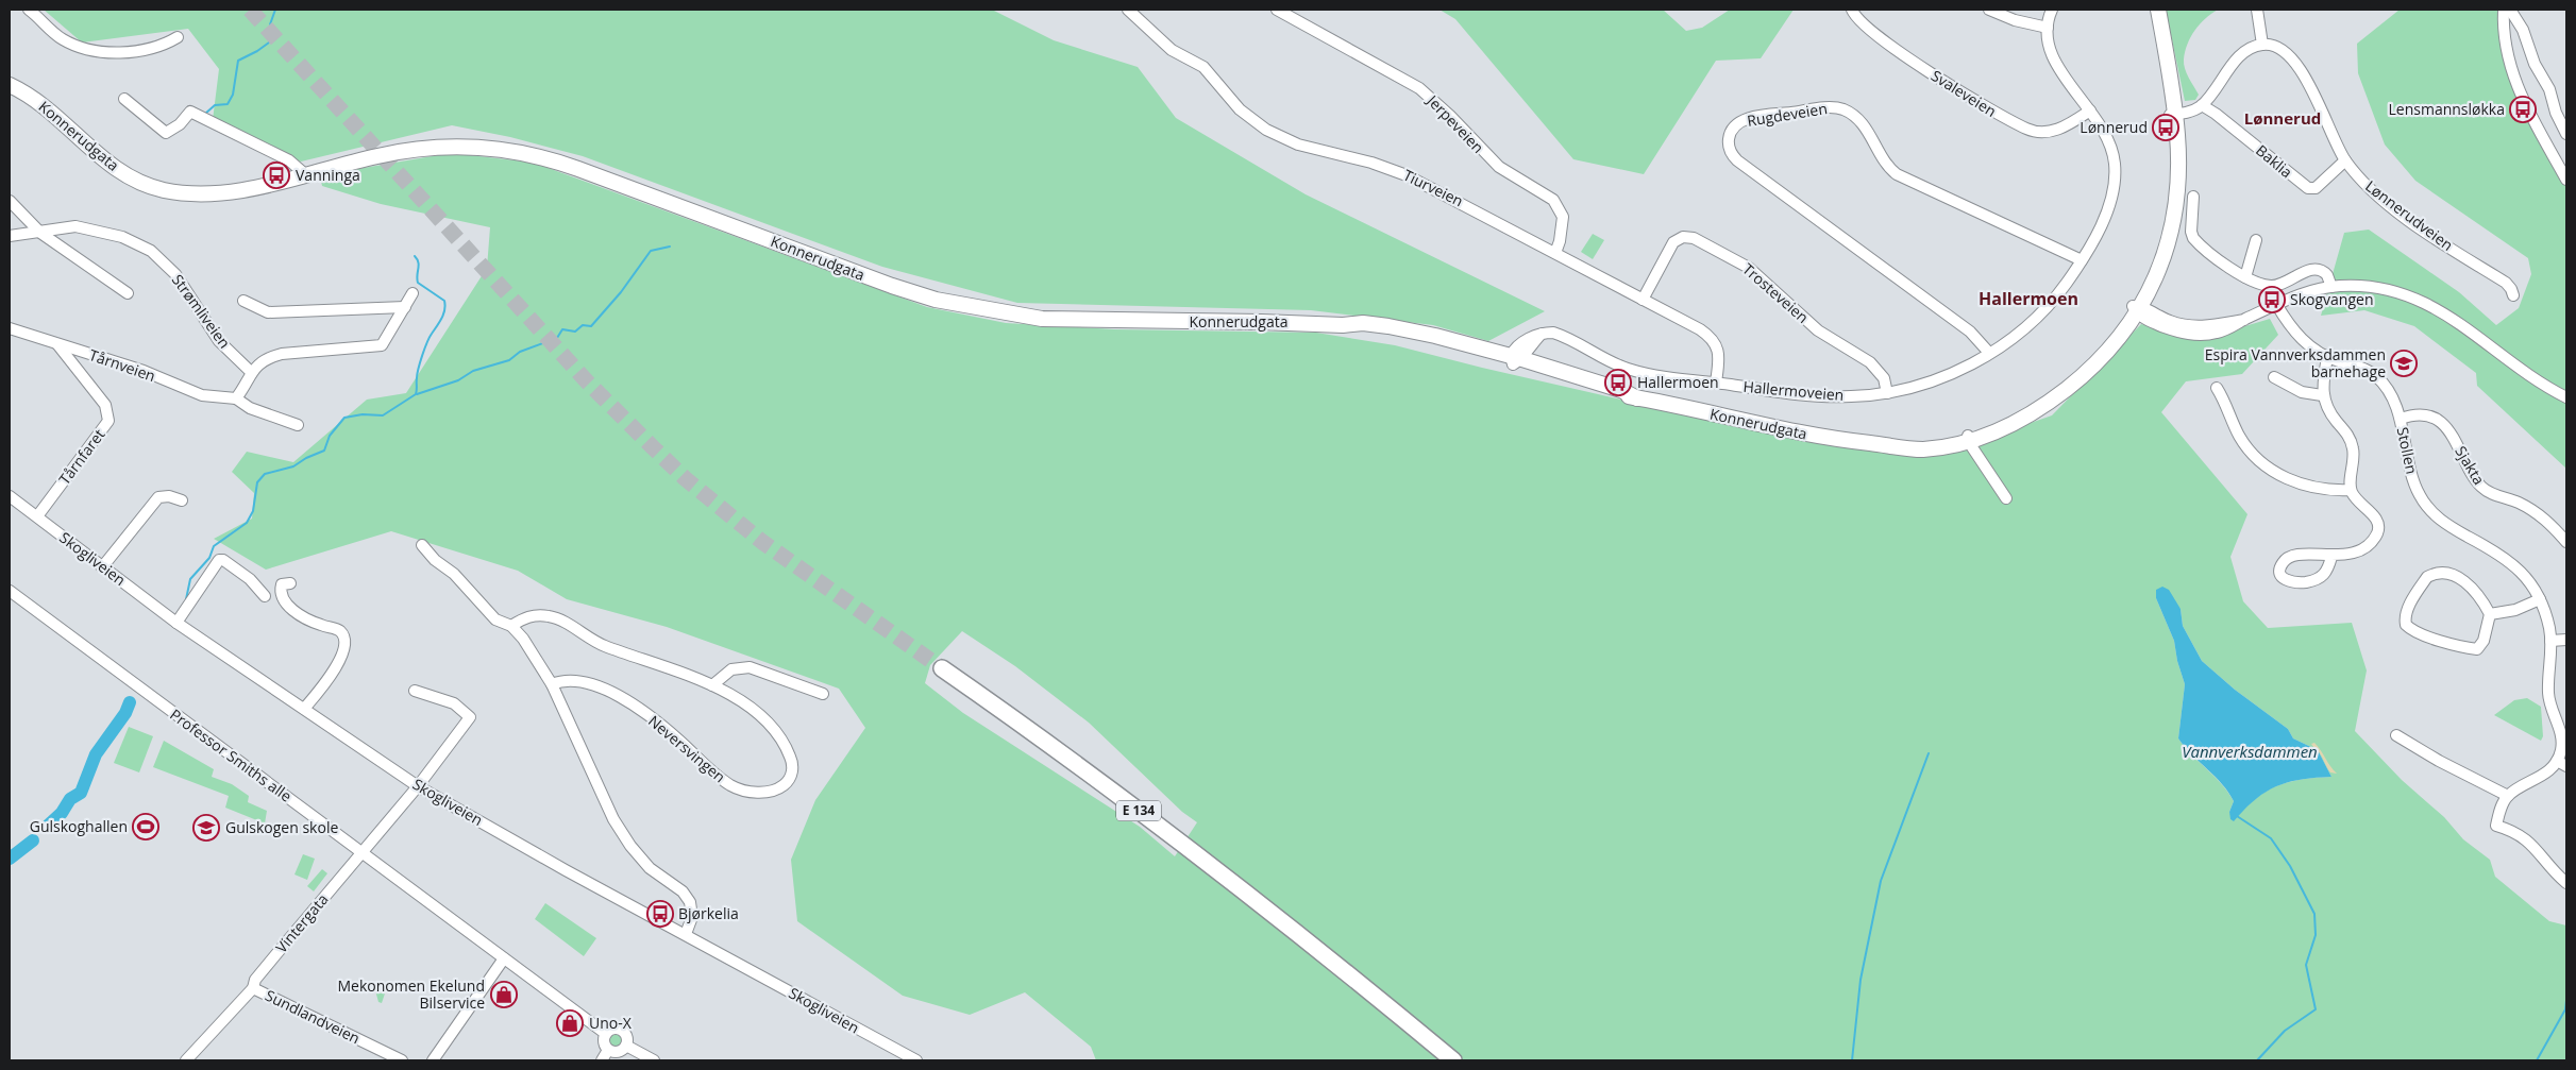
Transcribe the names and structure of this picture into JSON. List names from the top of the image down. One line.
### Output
{"streets":{"highway":["E 134"],"main road":["Konnerudgata"],"street":["Svaleveien","Rugdeveien","Jerpeveien","Baklia","Tiurveien","Lønnerudveien","Trosteveien","Strømliveien","Tårnveien","Hallermoveien","Stollen","Tårnfaret","Sjakta","Skogliveien","Neversvingen","Professor Smiths alle","Vintergata","Sundlandveien"]},"crossings":[["Svaleveien","Hallermoveien"],["Rugdeveien","Hallermoveien"],["Jerpeveien","Tiurveien"],["Konnerudgata","Hallermoveien"],["Baklia","Lønnerudveien"],["Tiurveien","Trosteveien"],["Tiurveien","Hallermoveien"],["Trosteveien","Hallermoveien"],["Tårnveien","Tårnfaret"],["Stollen","Sjakta"],["Tårnfaret","Skogliveien"],["Skogliveien","Vintergata"],["Professor Smiths alle","Vintergata"],["Vintergata","Sundlandveien"]],"districts":["Lønnerud","Hallermoen"],"water":["Vannverksdammen"],"places":{"bus stop":["Lensmannsløkka","Lønnerud","Vanninga","Skogvangen","Hallermoen","Bjørkelia"],"school or university":["Espira Vannverksdammen barnehage","Gulskogen skole"],"sports":["Gulskoghallen"],"shop":["Mekonomen Ekelund Bilservice","Uno-X"]}}
